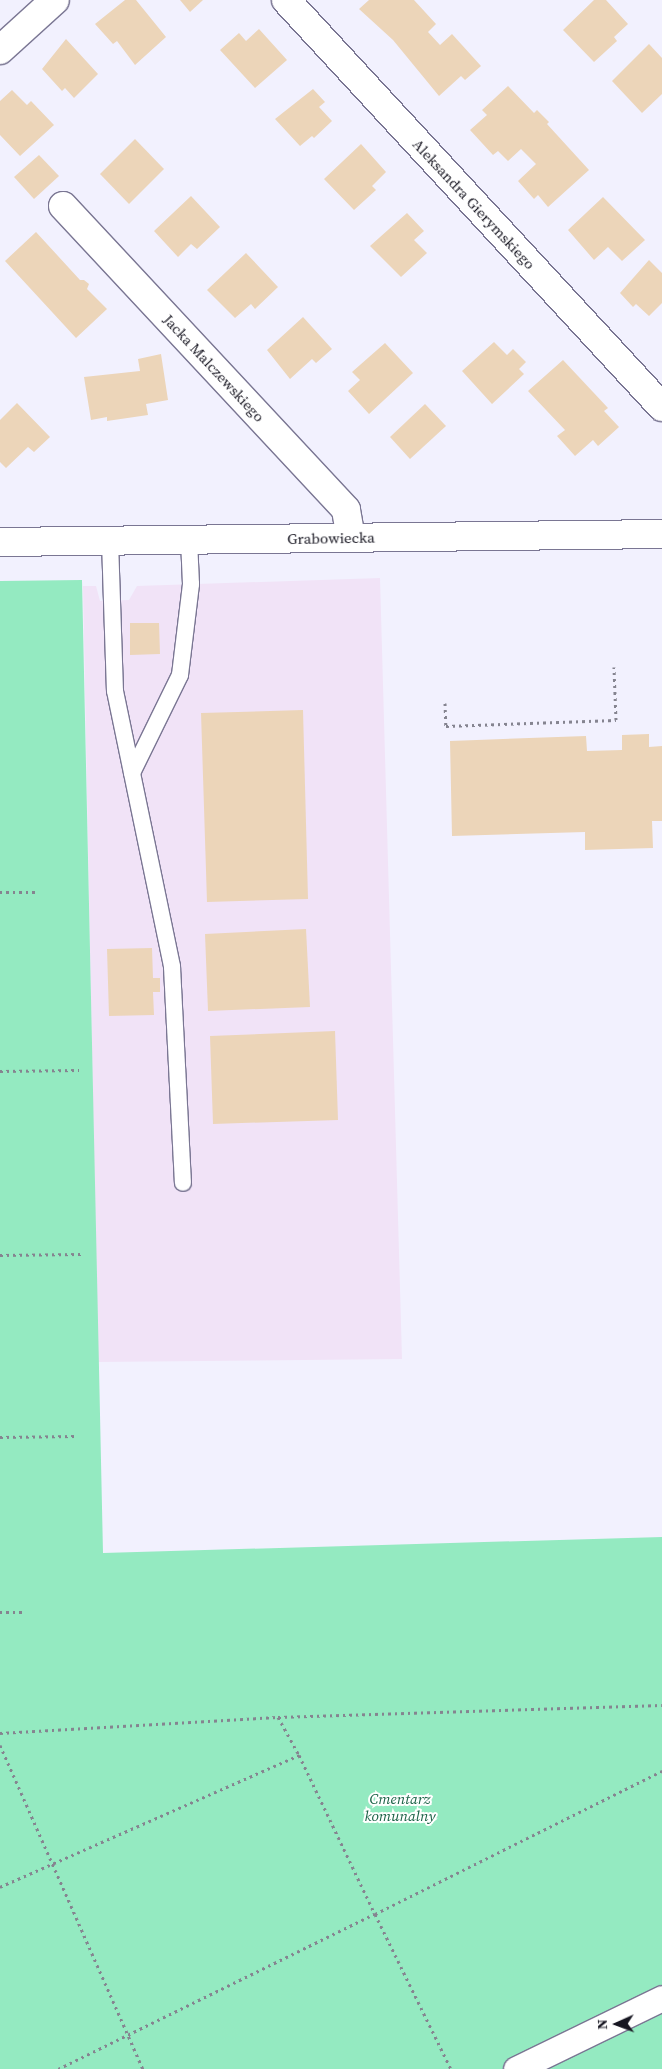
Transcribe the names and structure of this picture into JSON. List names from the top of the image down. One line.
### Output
{"streets":{"street":["Aleksandra Gierymskiego","Jacka Malczewskiego","Grabowiecka"]},"crossings":[["Jacka Malczewskiego","Grabowiecka"]],"parks":["Cmentarz komunalny"],"north":"left"}
